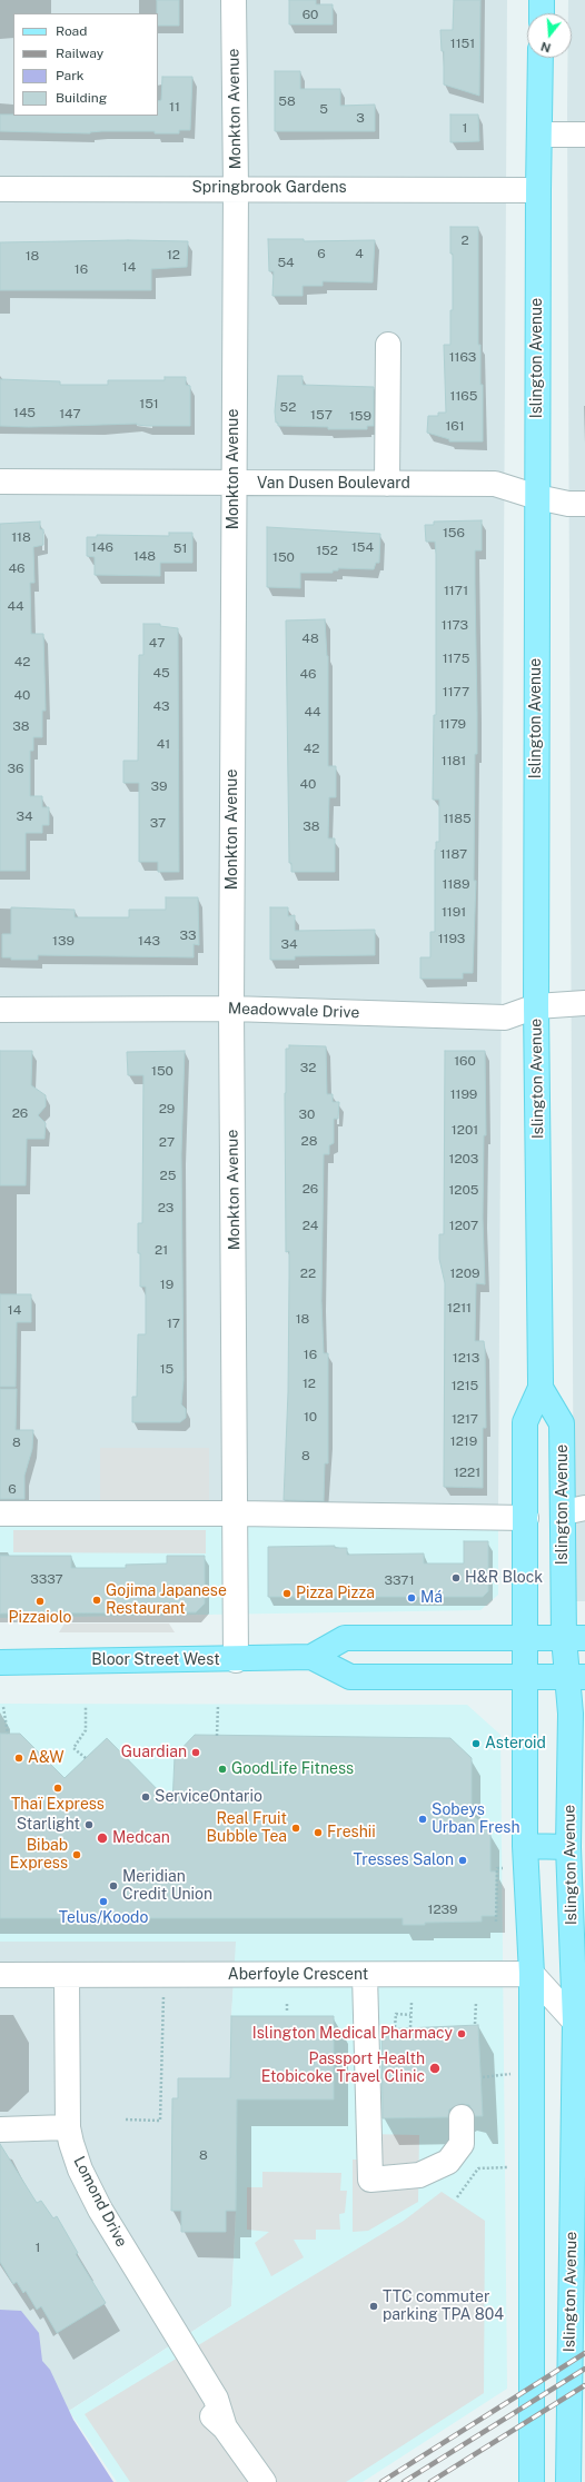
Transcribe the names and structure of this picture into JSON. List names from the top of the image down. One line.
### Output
{"streets":{"main road":["Islington Avenue","Bloor Street West"],"street":["Monkton Avenue","Springbrook Gardens","Van Dusen Boulevard","Meadowvale Drive","Aberfoyle Crescent","Lomond Drive"]},"crossings":[["Monkton Avenue","Springbrook Gardens"],["Monkton Avenue","Van Dusen Boulevard"],["Monkton Avenue","Meadowvale Drive"],["Monkton Avenue","Bloor Street West"],["Springbrook Gardens","Islington Avenue"],["Islington Avenue","Van Dusen Boulevard"],["Islington Avenue","Meadowvale Drive"],["Islington Avenue","Bloor Street West"],["Islington Avenue","Aberfoyle Crescent"],["Aberfoyle Crescent","Lomond Drive"]],"places":["H&R Block","Pizza Pizza","Má","Gojima Japanese Restaurant","Pizzaiolo","Asteroid","Guardian","A&W","GoodLife Fitness","Thaï Express","ServiceOntario","Sobeys Urban Fresh","Starlight","Real Fruit Bubble Tea","Freshii","Medcan","Bibab Express","Tresses Salon","Meridian Credit Union","Telus/Koodo","Islington Medical Pharmacy","Passport Health Etobicoke Travel Clinic","TTC commuter parking TPA 804"],"house_numbers":["60","1151","58","11","5","3","1","2","6","4","12","18","54","14","16","1163","1165","151","52","145","147","157","159","161","156","118","146","154","51","152","148","150","46","1171","44","1173","48","47","1175","42","45","46","1177","40","43","44","1179","38","41","42","1181","36","40","39","34","1185","37","38","1187","1189","1191","33","1193","139","143","34","160","32","150","1199","29","26","30","1201","28","27","1203","25","26","1205","23","24","1207","21","22","1209","19","1211","14","18","17","16","1213","15","12","1215","10","1217","1219","8","8","1221","6","3337","3371","1239","8","1"],"legend":["Road","Railway","Park","Building"],"north":"bottom"}
